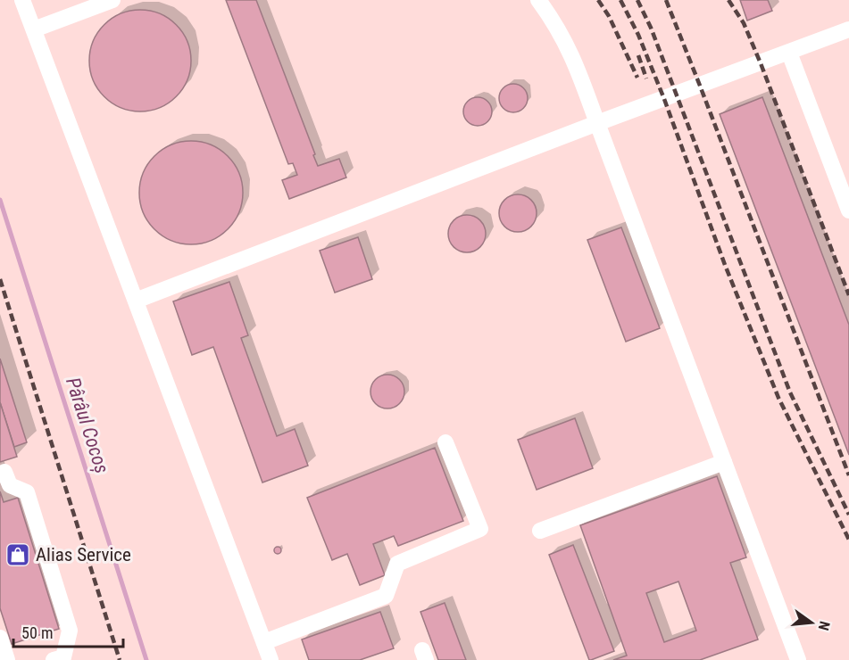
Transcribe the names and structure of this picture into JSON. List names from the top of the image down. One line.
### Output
{"water":["Pârâul Cocoș"],"places":{"shop":["Alias Service"]},"scale_bar":"50 m","north":"right"}
